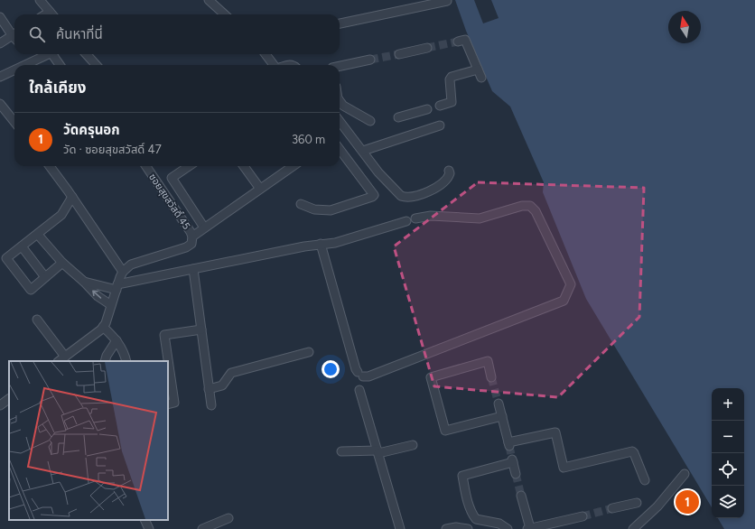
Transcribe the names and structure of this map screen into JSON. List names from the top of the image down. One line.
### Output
{"streets":{"street":["ซอยสุขสวัสดิ์ 45"]},"north":"top","page":{"search":"ค้นหาที่นี่","heading":"ใกล้เคียง","list":[{"mark":"1","name":"วัดครุนอก","note":"วัด · ซอยสุขสวัสดิ์ 47","value":"360 m"}],"map_buttons":["+","−"],"pins":"1"}}
